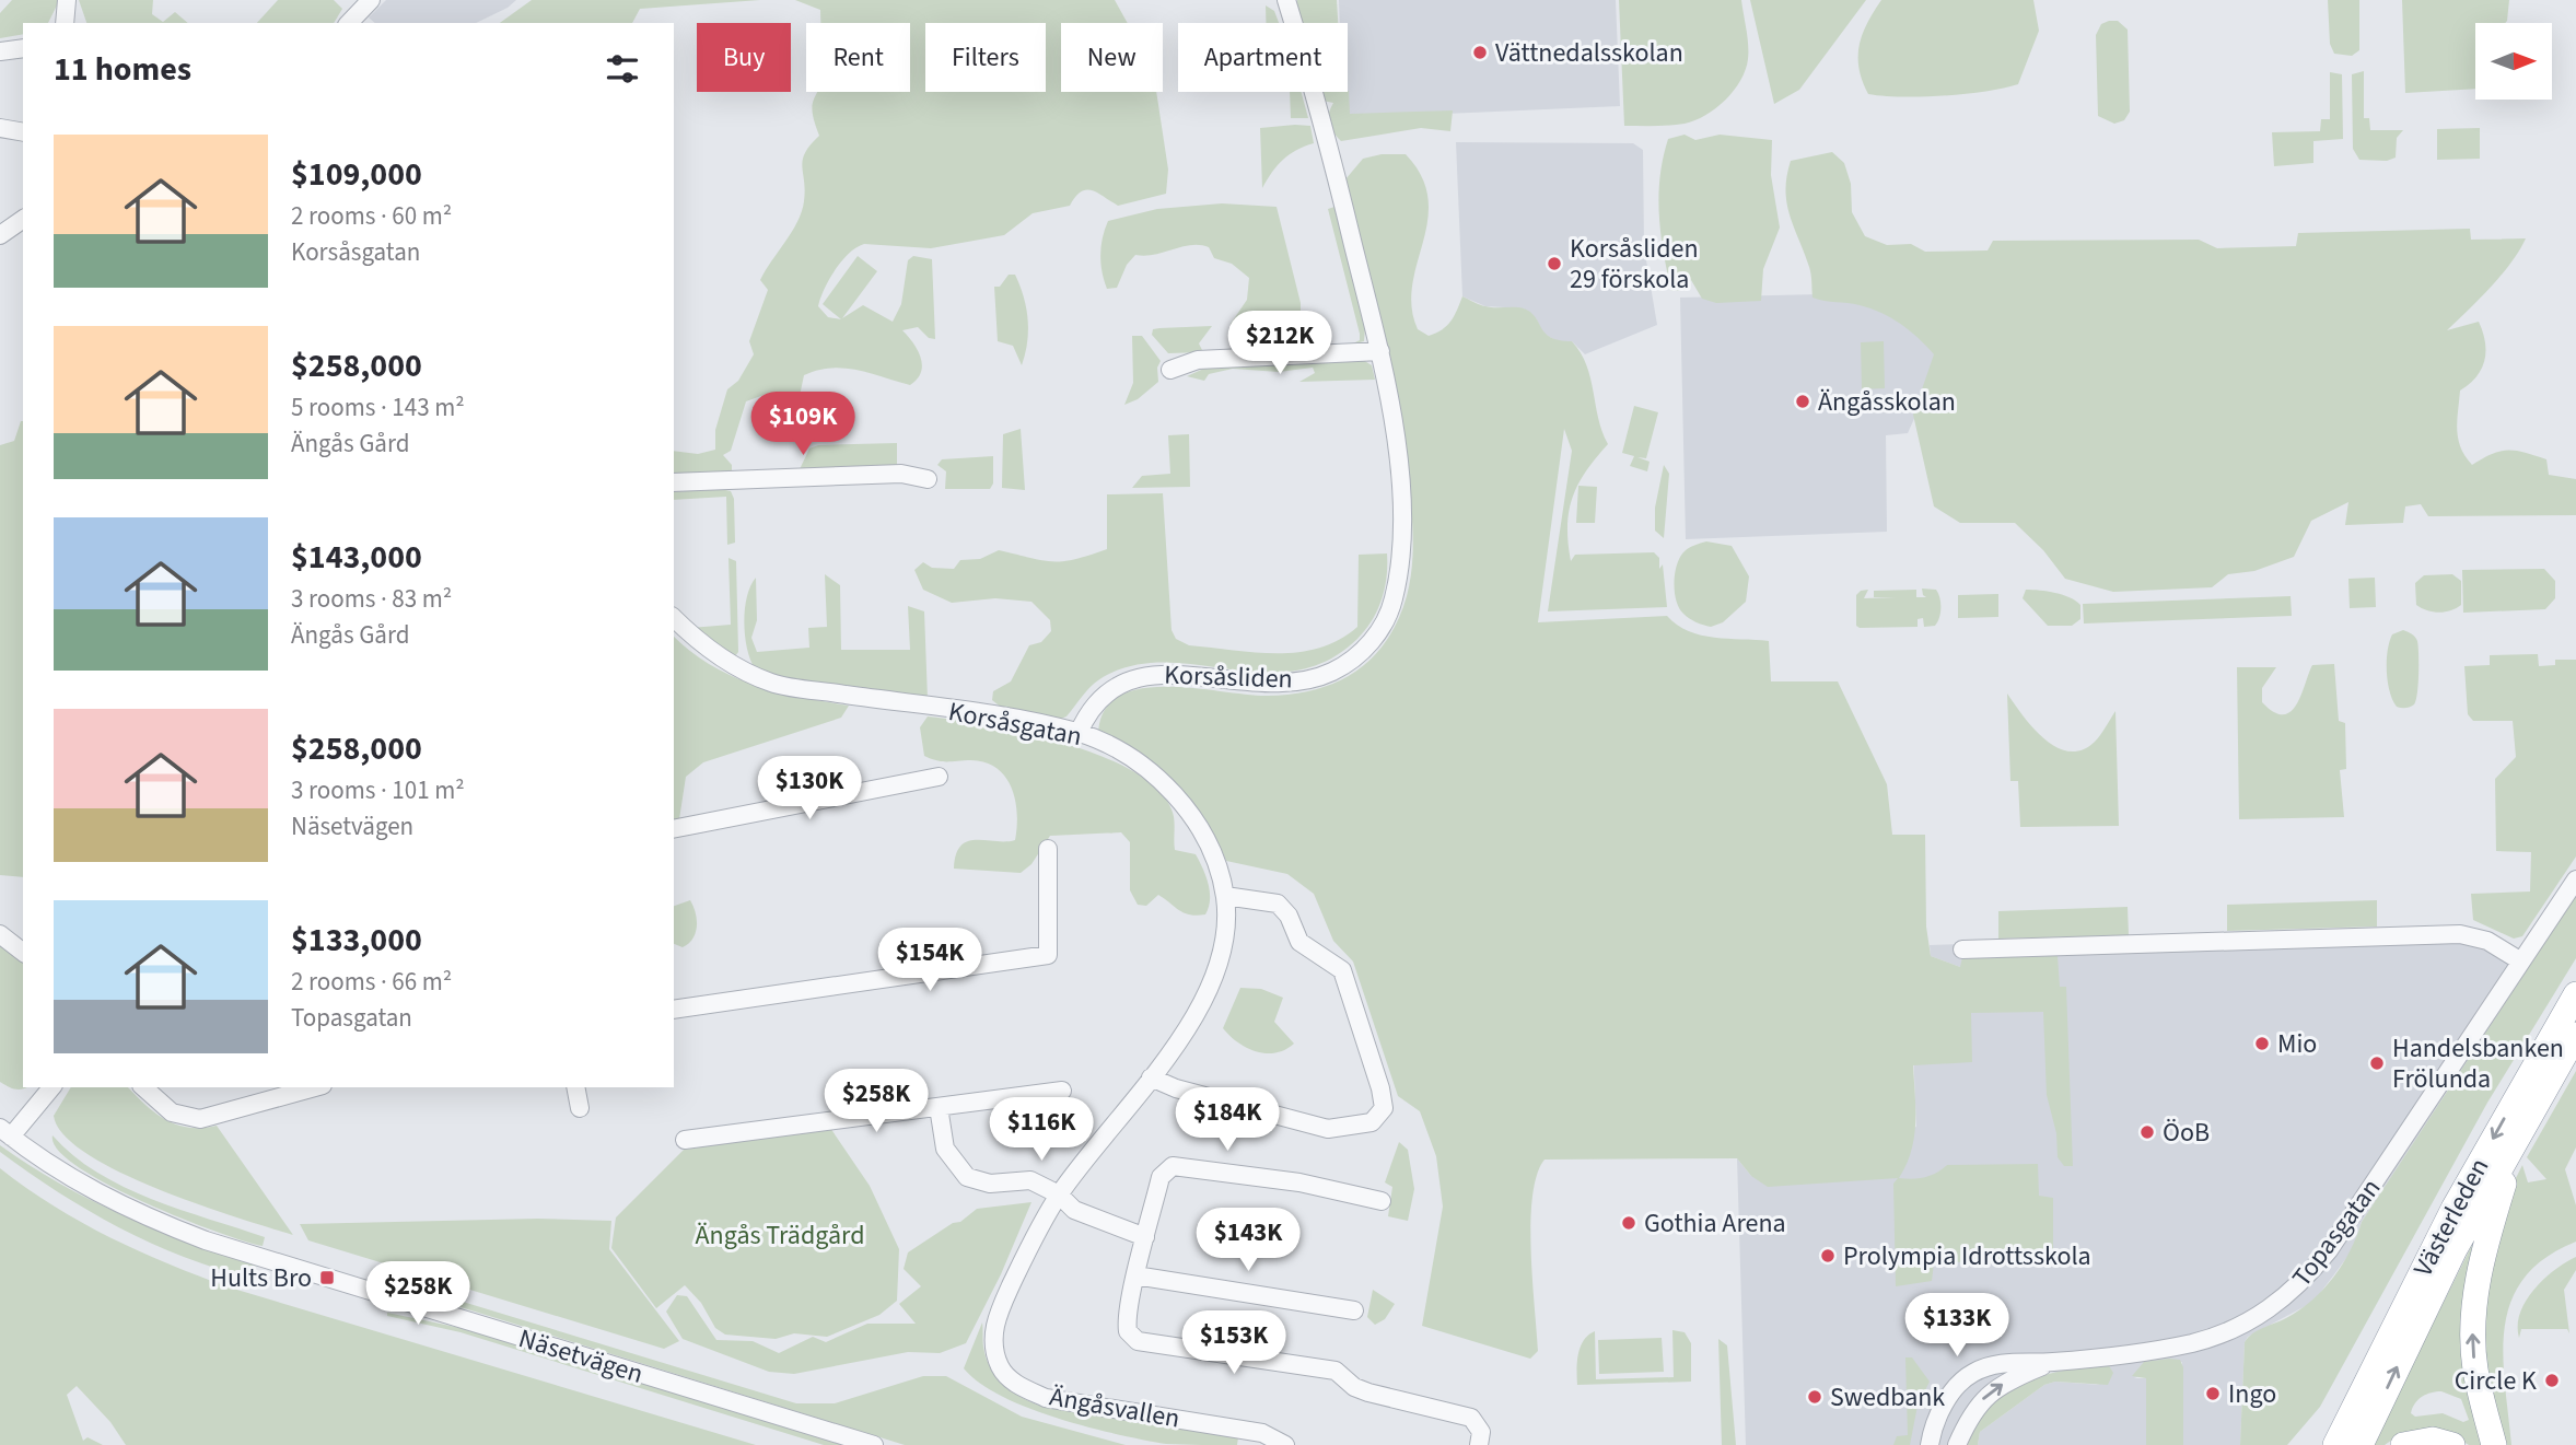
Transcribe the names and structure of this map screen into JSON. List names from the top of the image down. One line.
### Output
{"streets":{"highway":["Västerleden"],"street":["Korsåsliden","Korsåsgatan","Topasgatan","Näsetvägen","Ängåsvallen"]},"crossings":[["Korsåsliden","Korsåsgatan"],["Korsåsgatan","Ängåsvallen"]],"parks":["Ängås Trädgård"],"places":{"other":["Vättnedalsskolan","Korsåsliden 29 förskola","Ängåsskolan","Mio","Handelsbanken Frölunda","ÖoB","Gothia Arena","Prolympia Idrottsskola","Circle K","Ingo","Swedbank"],"transit":["Hults Bro"]},"north":"right","page":{"chip":["Buy","Rent","Filters","New","Apartment"],"heading":"11 homes","list":[{"name":"$109,000","note":"2 rooms · 60 m² · Korsåsgatan"},{"name":"$258,000","note":"5 rooms · 143 m² · Ängås Gård"},{"name":"$143,000","note":"3 rooms · 83 m² · Ängås Gård"},{"name":"$258,000","note":"3 rooms · 101 m² · Näsetvägen"},{"name":"$133,000","note":"2 rooms · 66 m² · Topasgatan"}],"price":["$212K","$109K","$130K","$154K","$258K","$184K","$116K","$143K","$258K","$133K","$153K"]}}
